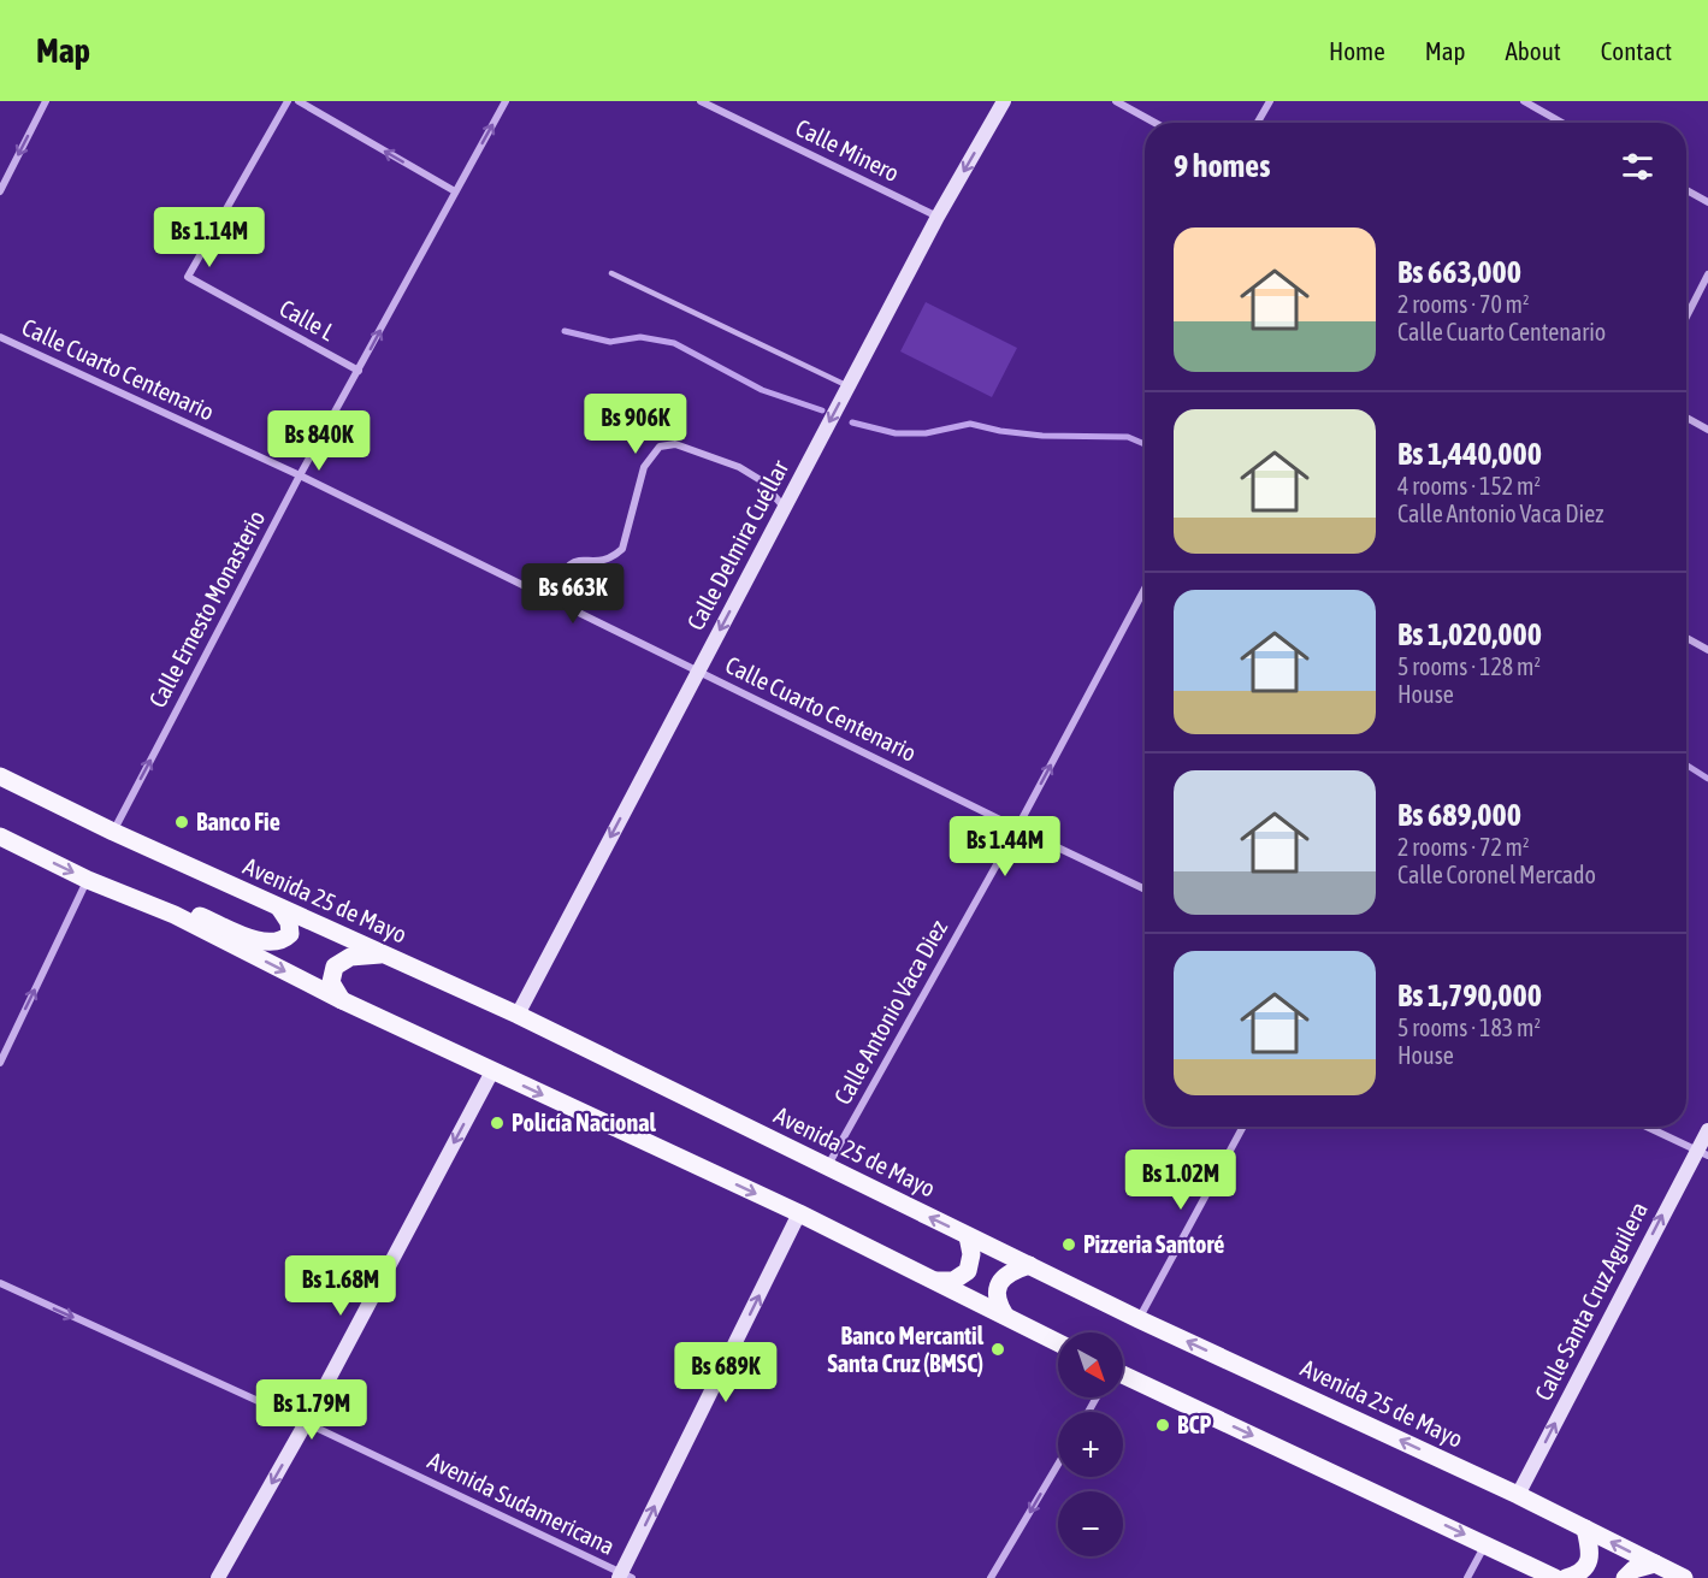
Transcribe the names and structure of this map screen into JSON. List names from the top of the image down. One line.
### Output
{"streets":{"main road":["Calle Delmira Cuéllar","Avenida 25 de Mayo","Calle Santa Cruz Aguilera"],"street":["Calle Minero","Calle L","Calle Cuarto Centenario","Calle Ernesto Monasterio","Calle Antonio Vaca Diez","Avenida Sudamericana"]},"crossings":[["Calle Minero","Calle Delmira Cuéllar"],["Calle L","Calle Ernesto Monasterio"],["Calle Cuarto Centenario","Calle Delmira Cuéllar"],["Calle Cuarto Centenario","Calle Ernesto Monasterio"],["Calle Cuarto Centenario","Calle Antonio Vaca Diez"],["Calle Delmira Cuéllar","Avenida 25 de Mayo"],["Calle Ernesto Monasterio","Avenida 25 de Mayo"],["Avenida 25 de Mayo","Calle Antonio Vaca Diez"],["Avenida 25 de Mayo","Calle Santa Cruz Aguilera"]],"one_way":["Calle Delmira Cuéllar","Calle Ernesto Monasterio","Calle Antonio Vaca Diez","Calle Santa Cruz Aguilera","Avenida Sudamericana"],"places":["Banco Fie","Policía Nacional","Pizzeria Santoré","Banco Mercantil Santa Cruz (BMSC)","BCP"],"north":"bottom right","page":{"header":"Map","nav":["Home","Map","About","Contact"],"heading":"9 homes","price":["Bs 1.14M","Bs 906K","Bs 840K","Bs 663K","Bs 1.44M","Bs 1.02M","Bs 1.68M","Bs 689K","Bs 1.79M"],"list":[{"name":"Bs 663,000","note":"2 rooms · 70 m² · Calle Cuarto Centenario"},{"name":"Bs 1,440,000","note":"4 rooms · 152 m² · Calle Antonio Vaca Diez"},{"name":"Bs 1,020,000","note":"5 rooms · 128 m² · House"},{"name":"Bs 689,000","note":"2 rooms · 72 m² · Calle Coronel Mercado"},{"name":"Bs 1,790,000","note":"5 rooms · 183 m² · House"}],"map_buttons":["+","−"]}}
